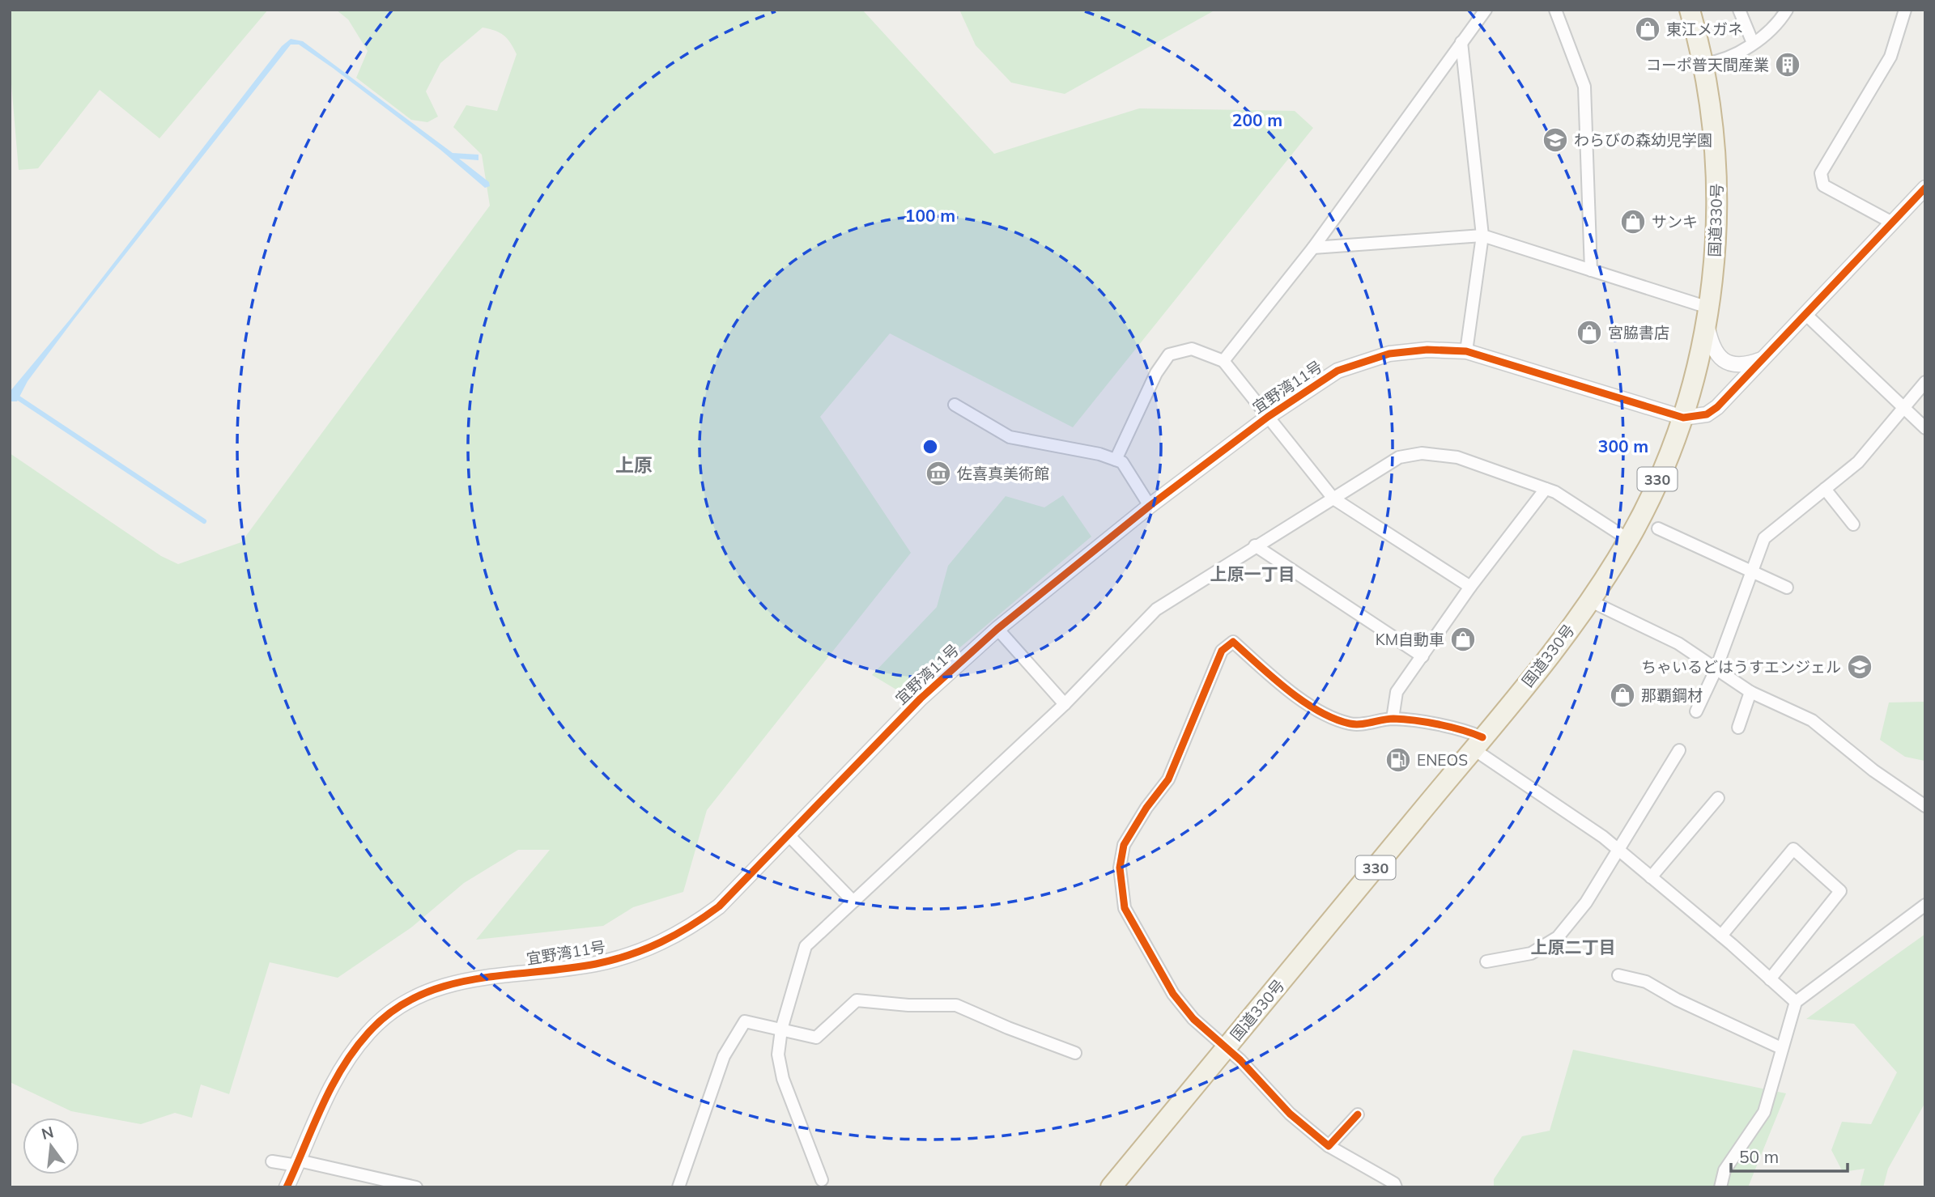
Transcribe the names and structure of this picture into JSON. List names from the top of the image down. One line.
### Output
{"streets":{"highway":["国道330号","330"],"street":["宜野湾11号"]},"crossings":[["国道330号","宜野湾11号"]],"districts":["上原","上原一丁目","上原二丁目"],"places":{"shop":["東江メガネ","サンキ","宮脇書店","KM自動車","那覇鋼材"],"building":["コーポ普天間産業"],"school or university":["わらびの森幼児学園","ちゃいるどはうすエンジェル"],"museum":["佐喜真美術館"],"fuel station":["ENEOS"]},"scale_bar":"50 m","north":"top","rings":["200 m","100 m","300 m"]}
